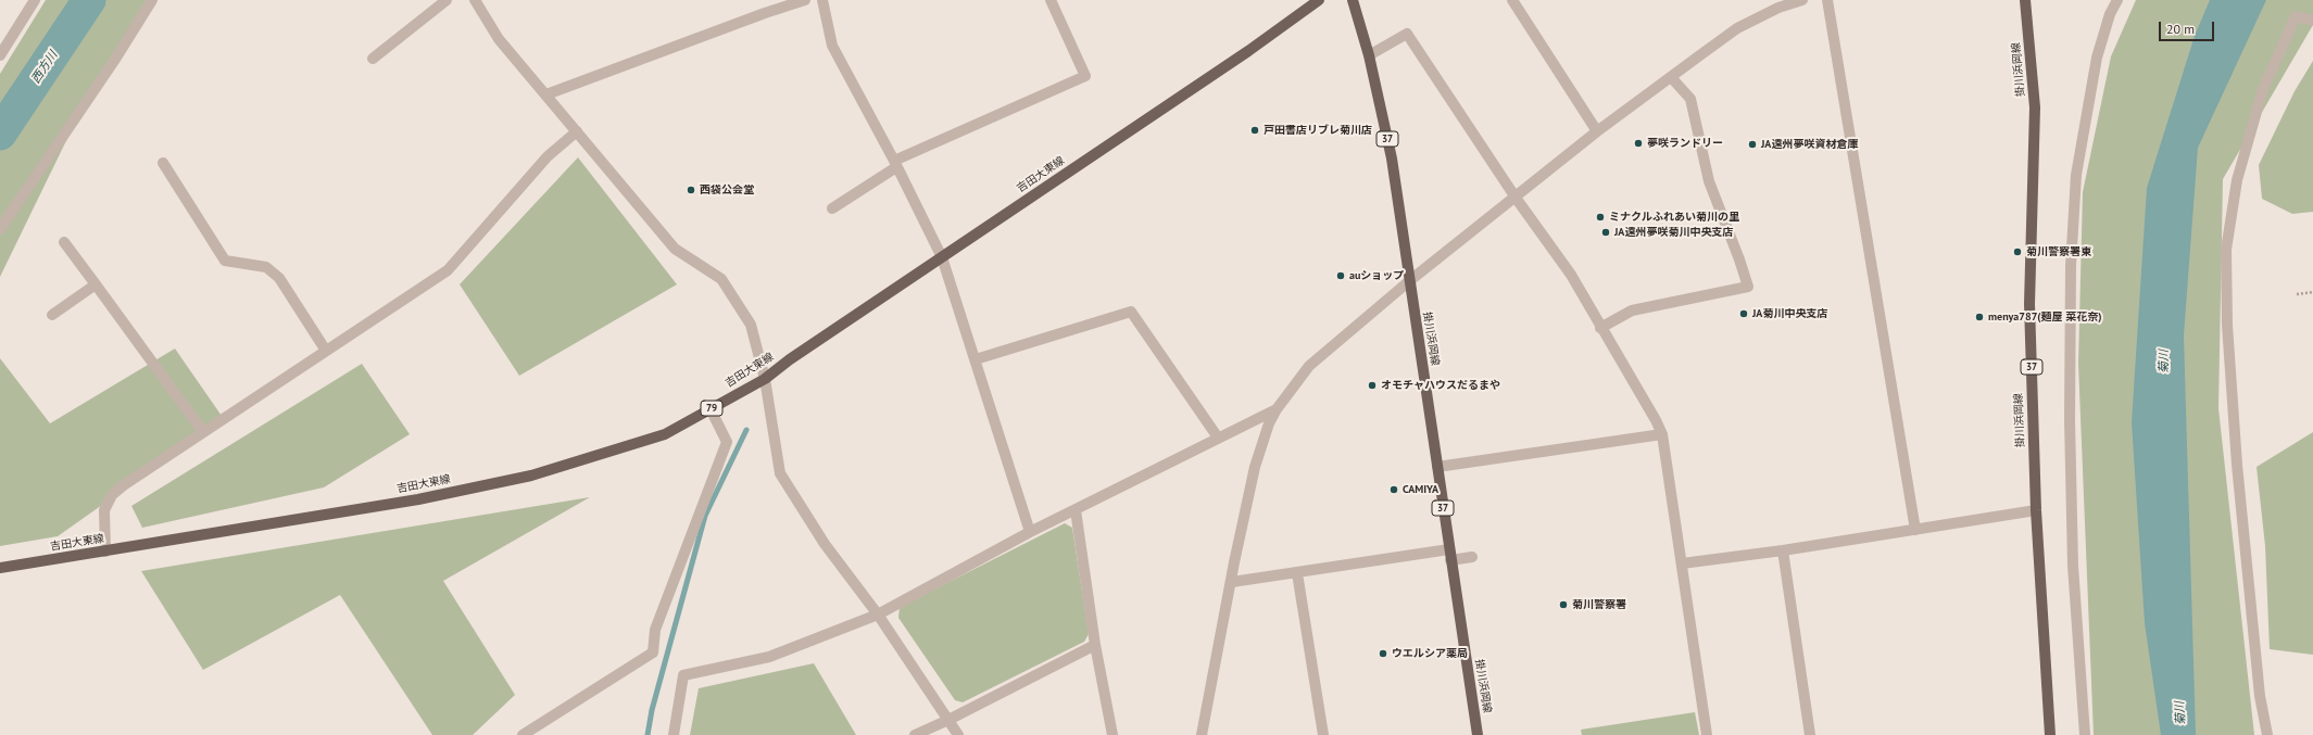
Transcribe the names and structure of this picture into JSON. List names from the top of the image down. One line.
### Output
{"streets":{"main road":["掛川浜岡線","37","吉田大東線","79"]},"water":["西方川","菊川"],"places":["戸田書店リブレ菊川店","夢咲ランドリー","JA遠州夢咲資材倉庫","西袋公会堂","ミナクルふれあい菊川の里","JA遠州夢咲菊川中央支店","菊川警察署東","auショップ","JA菊川中央支店","menya787(麺屋 菜花奈)","オモチャハウスだるまや","CAMIYA","菊川警察署","ウエルシア薬局"],"scale_bar":"20 m"}
